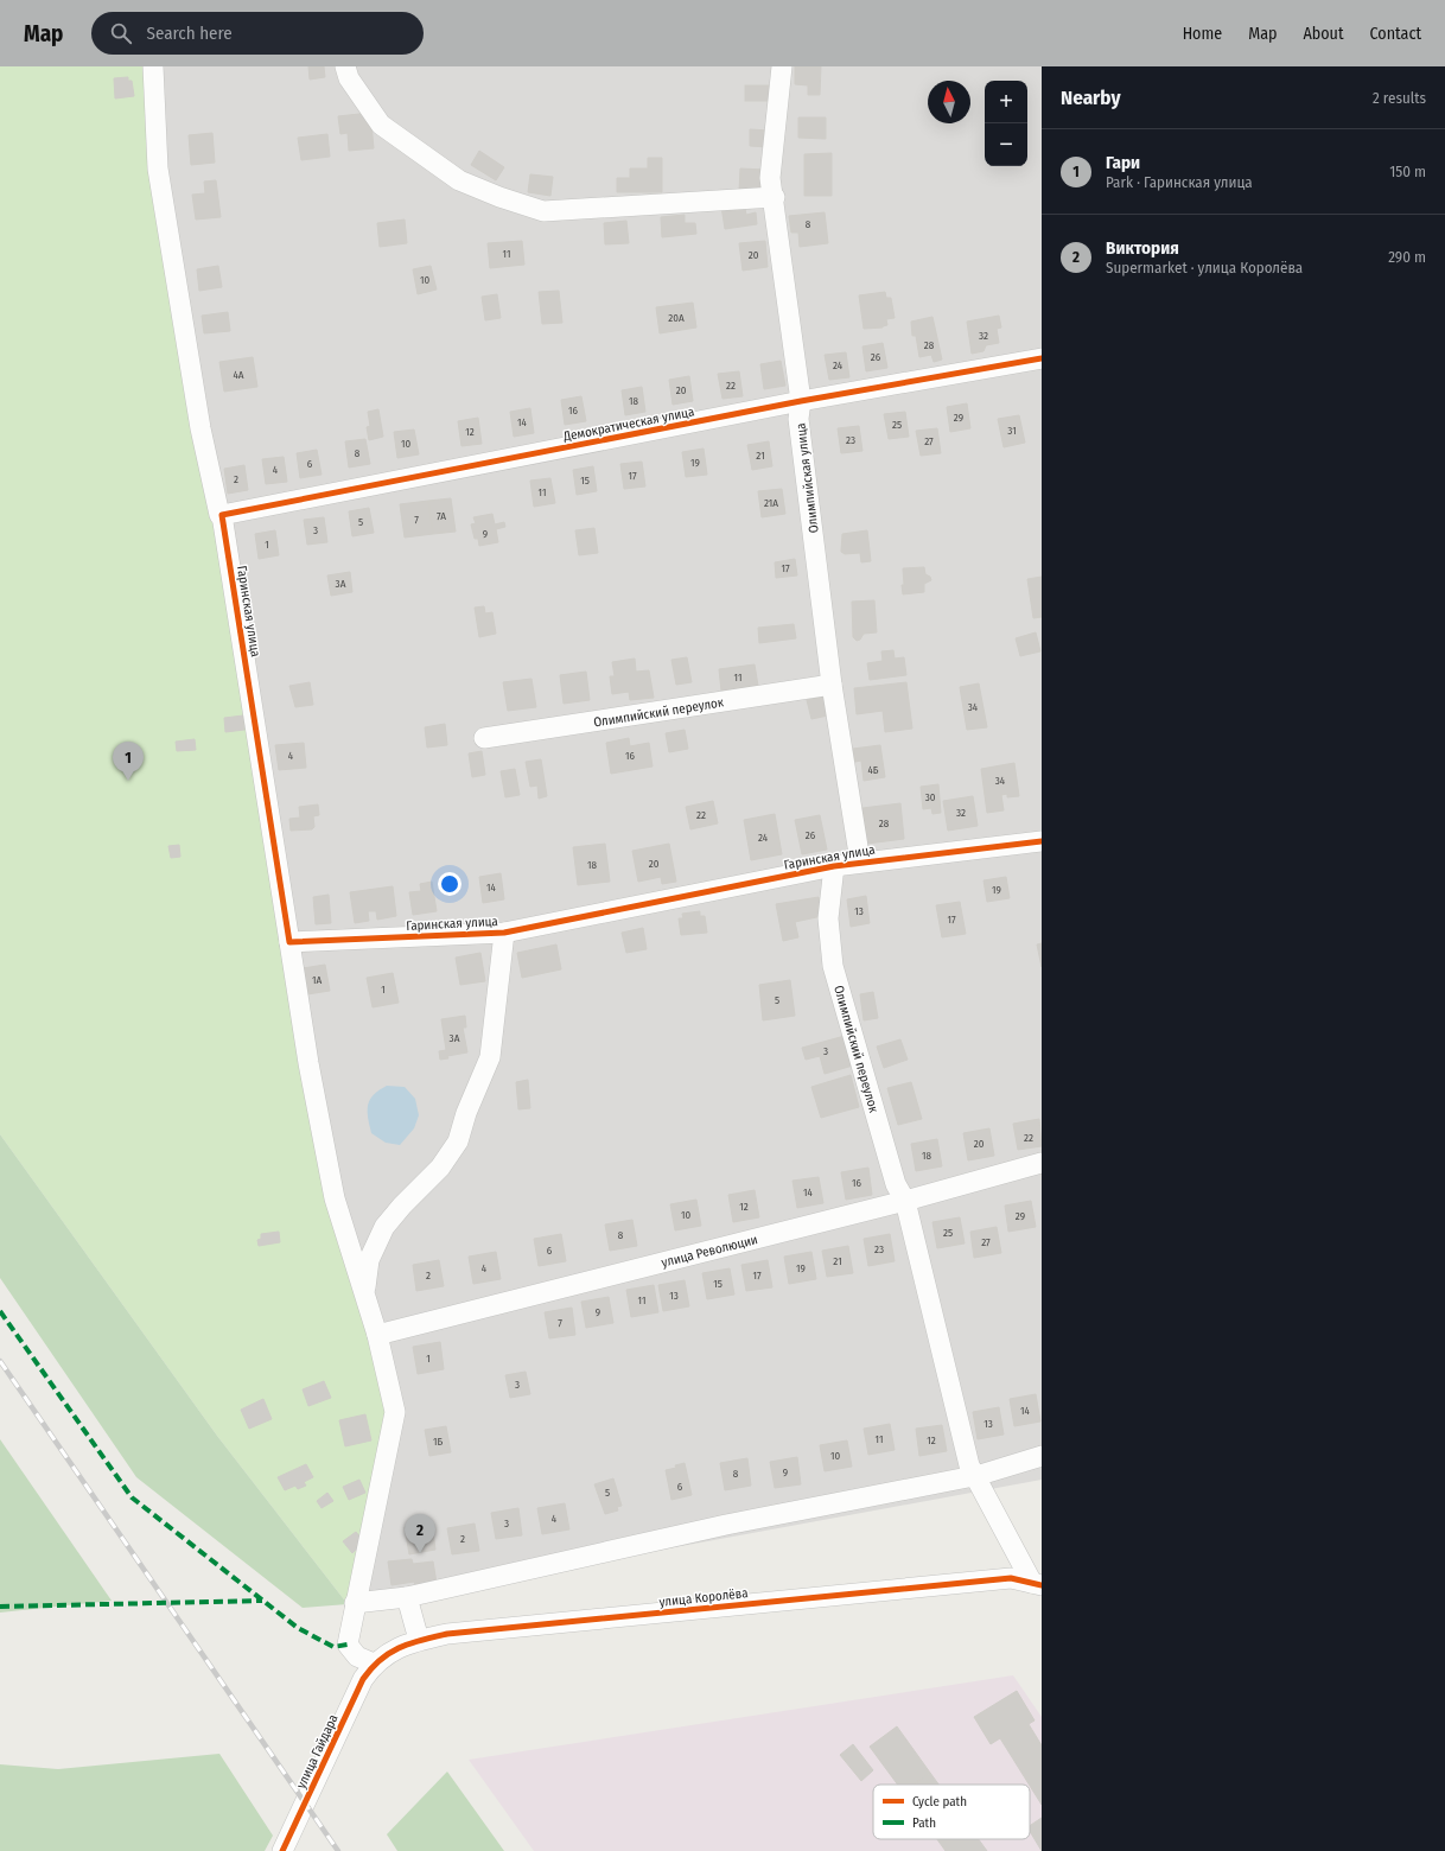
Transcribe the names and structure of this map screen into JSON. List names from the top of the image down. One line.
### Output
{"streets":{"street":["Демократическая улица","Олимпийская улица","Гаринская улица","Олимпийский переулок","улица Революции","улица Королёва","улица Гайдара"]},"crossings":[["Демократическая улица","Олимпийская улица"],["Демократическая улица","Гаринская улица"],["Олимпийская улица","Гаринская улица"],["Олимпийская улица","Олимпийский переулок"],["Гаринская улица","Олимпийский переулок"],["Олимпийский переулок","улица Революции"],["Олимпийский переулок","улица Королёва"],["улица Королёва","улица Гайдара"]],"house_numbers":["8","11","20","10","20А","32","28","26","24","4А","22","20","18","16","29","14","25","31","12","23","27","10","8","21","19","6","4","17","2","15","11","21А","7А","7","5","3","9","1","17","3А","11","34","4","16","4Б","34","30","32","22","28","26","24","20","18","14","19","13","17","1А","1","5","3А","3","22","20","18","16","14","12","10","29","25","8","27","23","6","21","4","19","2","17","15","13","11","9","7","1","3","14","13","11","12","1Б","10","9","8","6","5","4","3","2"],"legend":["Cycle path","Path"],"north":"top","page":{"header":"Map","search":"Search here","nav":["Home","Map","About","Contact"],"heading":["Nearby","2 results"],"map_buttons":["+","−"],"list":[{"mark":"1","name":"Гари","note":"Park · Гаринская улица","value":"150 m"},{"mark":"2","name":"Виктория","note":"Supermarket · улица Королёва","value":"290 m"}],"pins":["1","2"]}}
